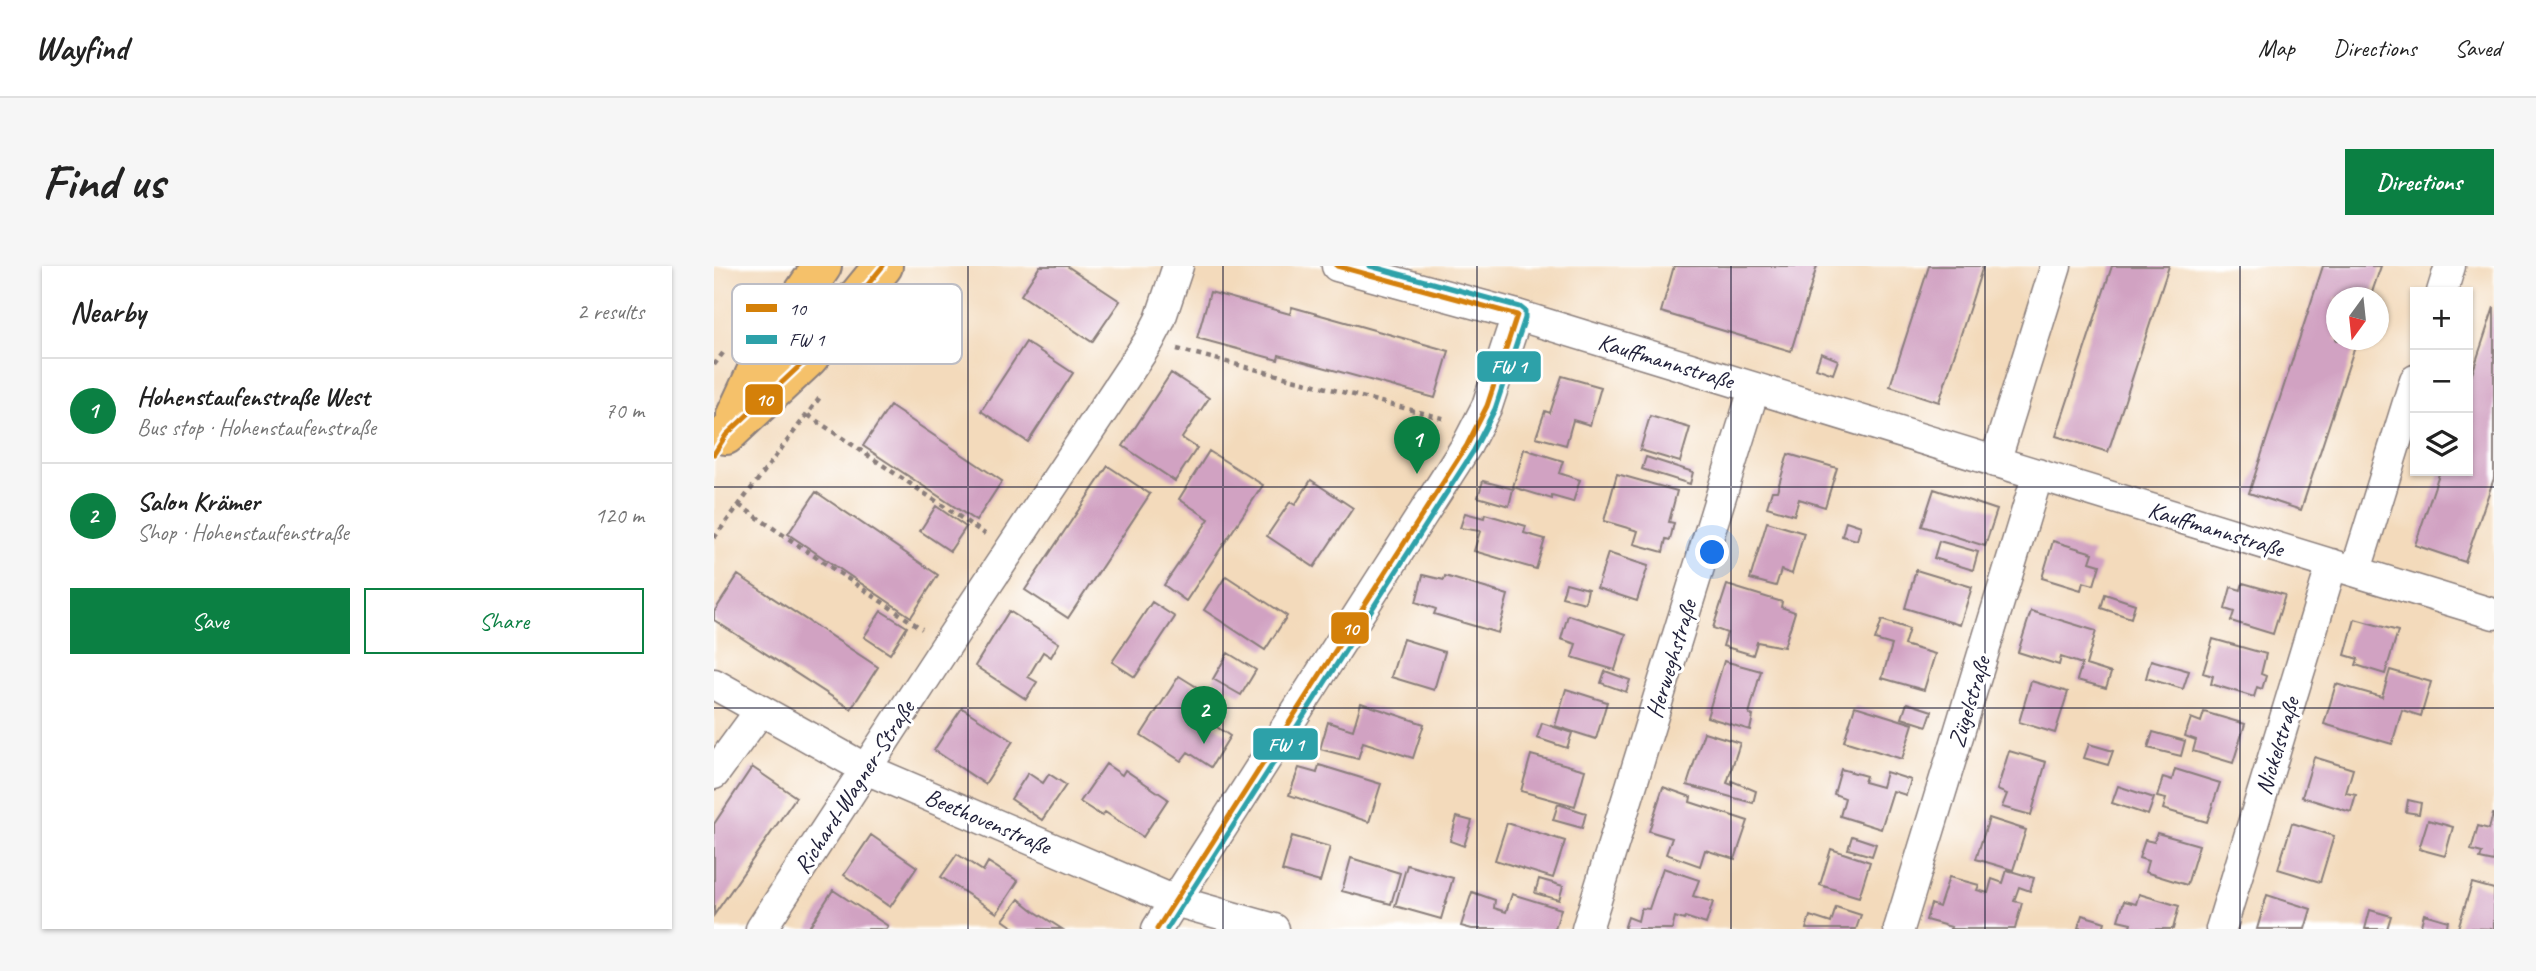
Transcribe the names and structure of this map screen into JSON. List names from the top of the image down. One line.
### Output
{"streets":{"street":["Kauffmannstraße","Herweghstraße","Zügelstraße","Nickelstraße","Richard-Wagner-Straße","Beethovenstraße"]},"crossings":[["Kauffmannstraße","Herweghstraße"],["Kauffmannstraße","Zügelstraße"],["Kauffmannstraße","Nickelstraße"],["Richard-Wagner-Straße","Beethovenstraße"]],"lines":["transit line 10"],"legend":["10","FW 1"],"north":"bottom","page":{"header":"Wayfind","nav":["Map","Directions","Saved"],"buttons":["Directions",["Save","Share"]],"title":"Find us","heading":["Nearby","2 results"],"map_buttons":["+","−"],"list":[{"mark":"1","name":"Hohenstaufenstraße West","note":"Bus stop · Hohenstaufenstraße","value":"70 m"},{"mark":"2","name":"Salon Krämer","note":"Shop · Hohenstaufenstraße","value":"120 m"}],"pins":["1","2"]}}
